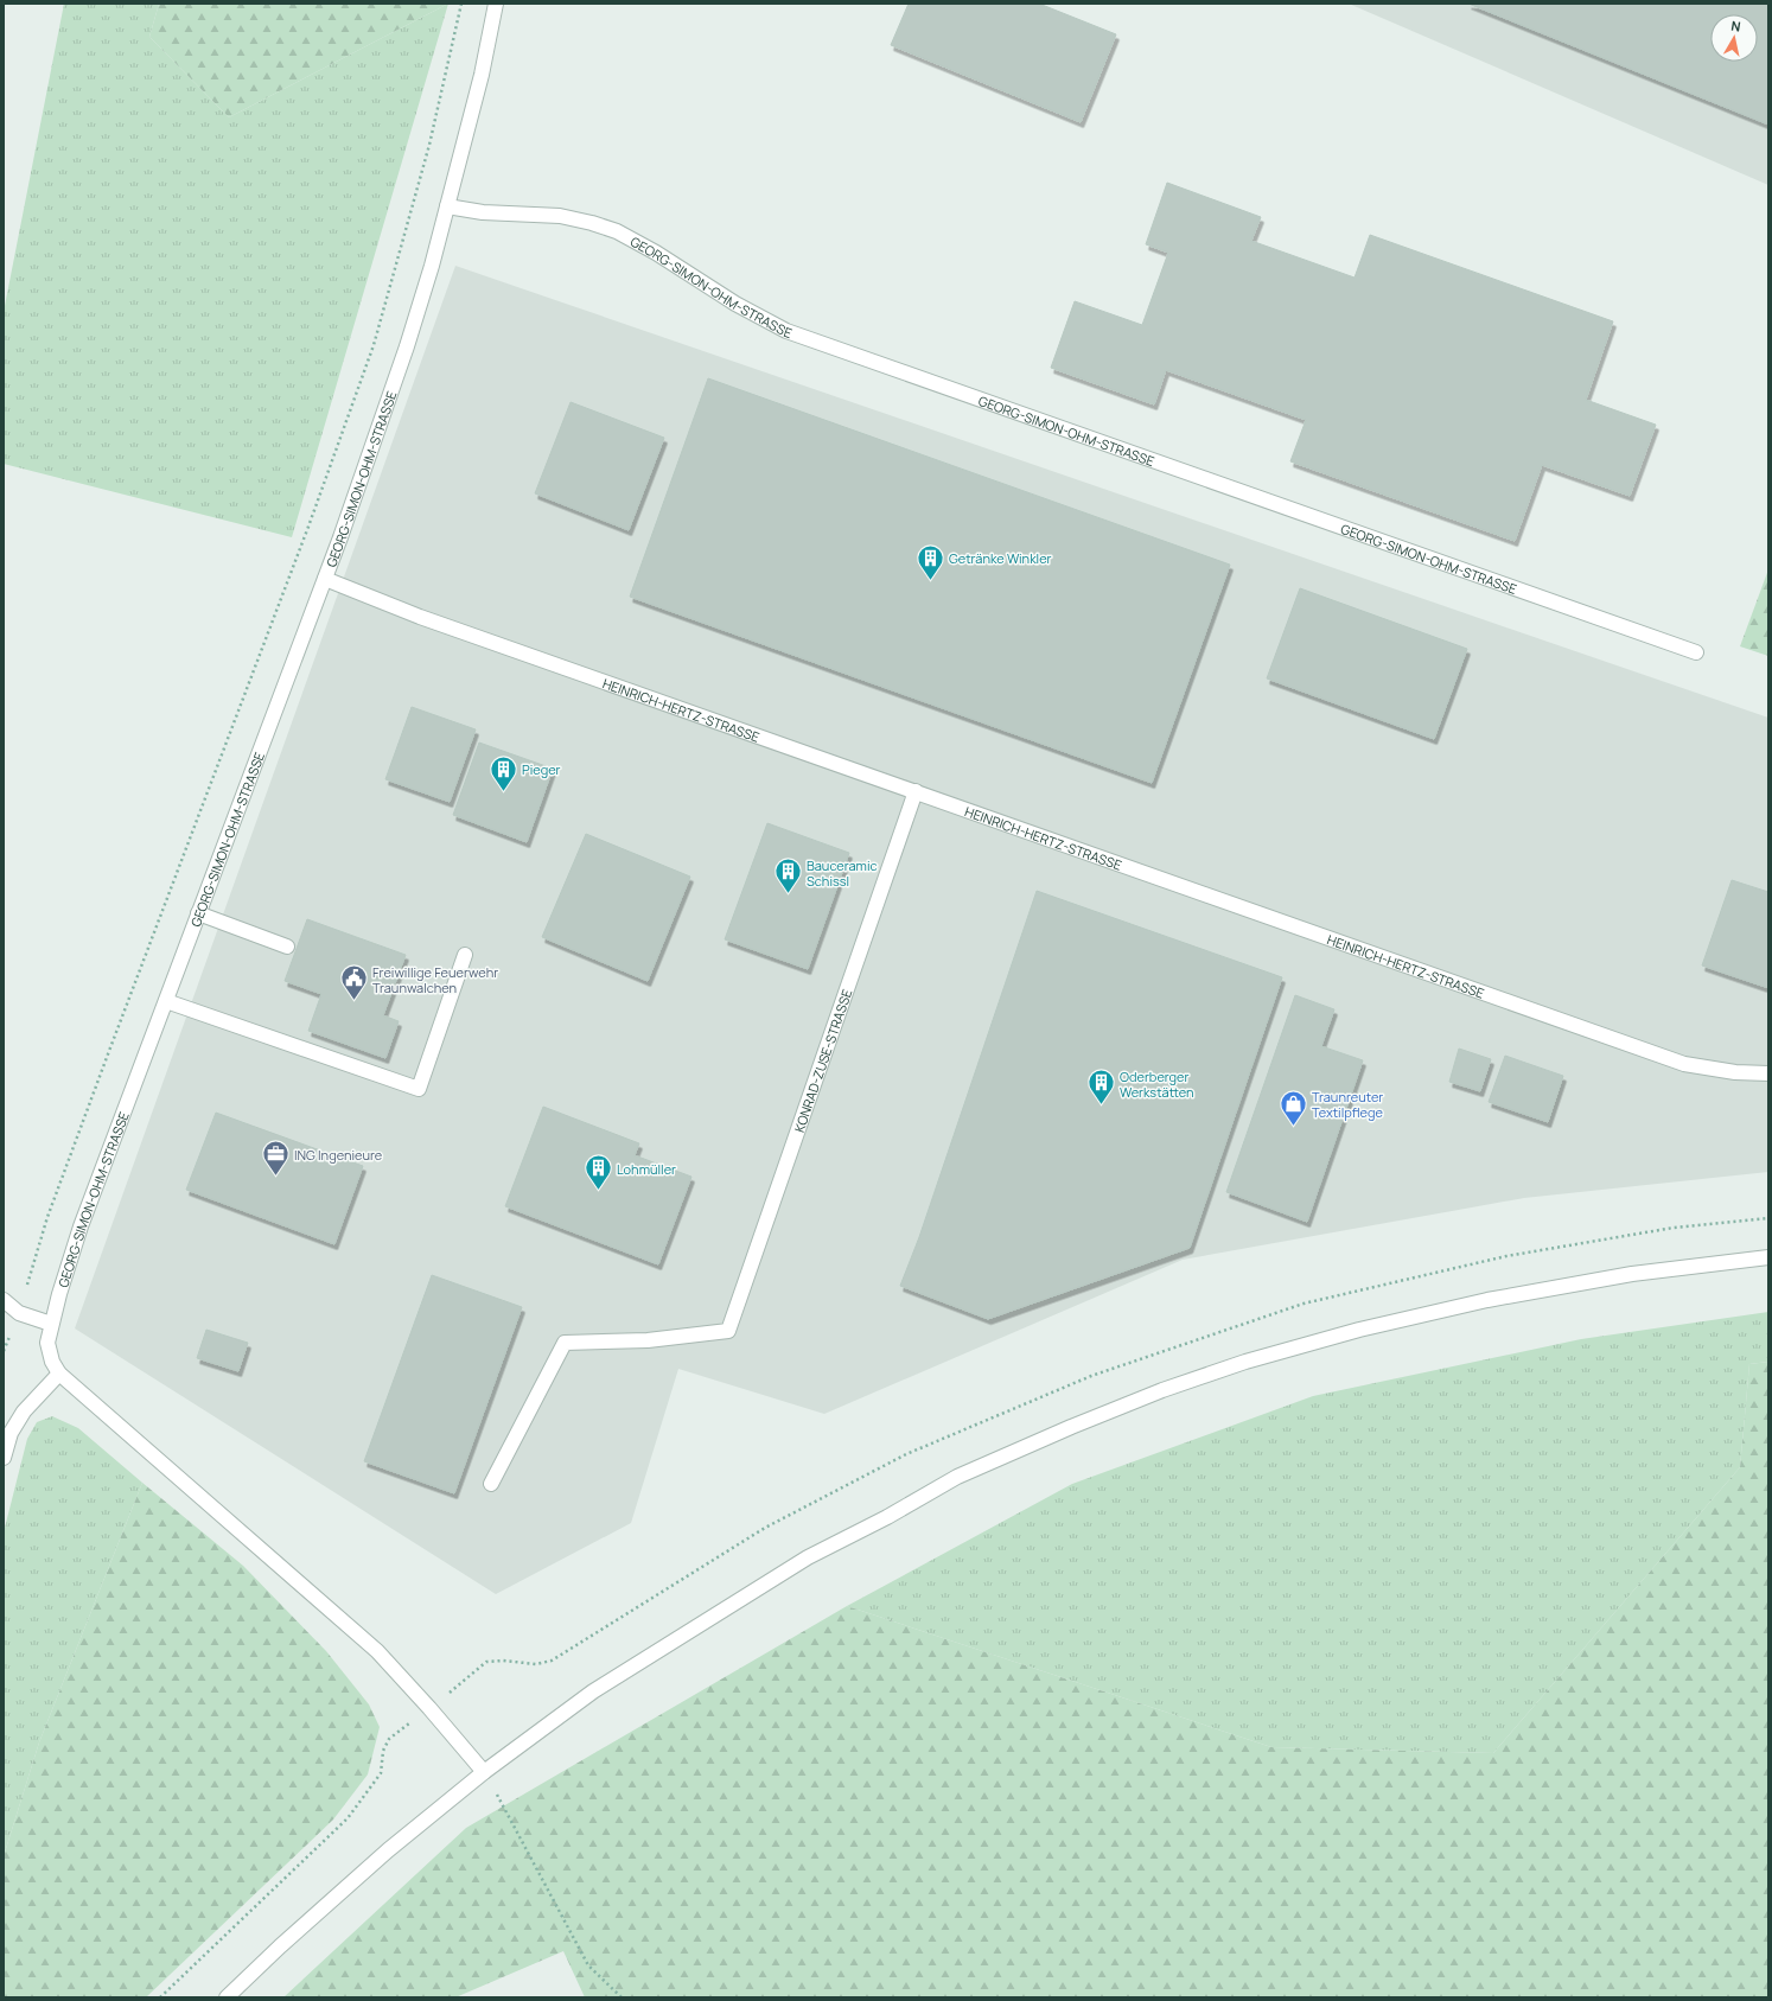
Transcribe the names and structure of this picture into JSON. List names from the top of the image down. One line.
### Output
{"streets":{"street":["GEORG-SIMON-OHM-STRASSE","HEINRICH-HERTZ-STRASSE","KONRAD-ZUSE-STRASSE"]},"crossings":[["GEORG-SIMON-OHM-STRASSE","HEINRICH-HERTZ-STRASSE"],["HEINRICH-HERTZ-STRASSE","KONRAD-ZUSE-STRASSE"]],"places":{"building":["Getränke Winkler","Pieger","Bauceramic Schissl","Oderberger Werkstätten","Lohmüller"],"public building":["Freiwillige Feuerwehr Traunwalchen"],"shop":["Traunreuter Textilpflege"],"office":["ING Ingenieure"]},"north":"top"}
